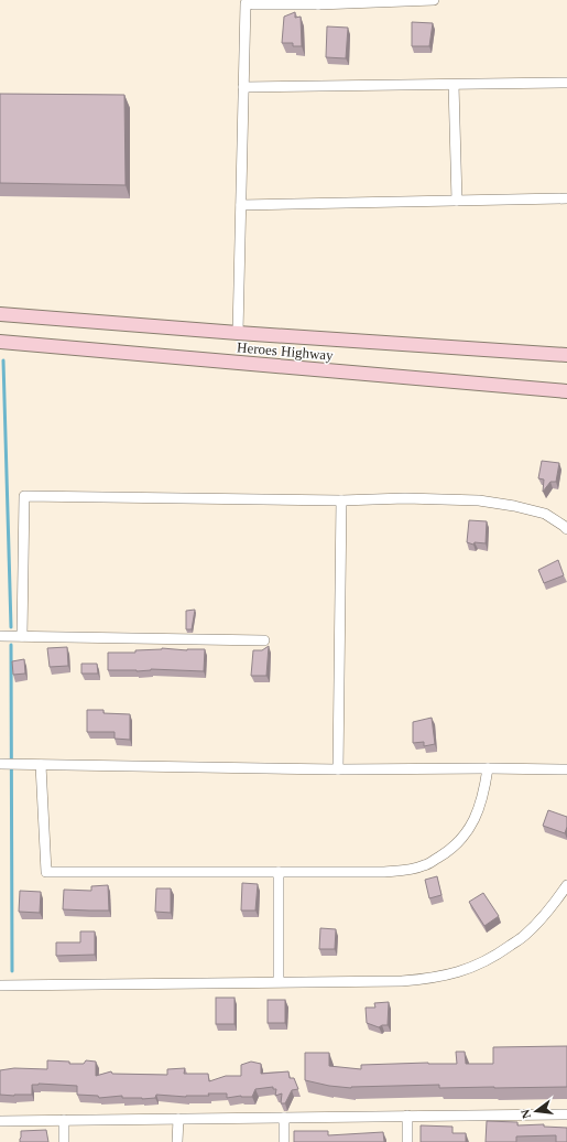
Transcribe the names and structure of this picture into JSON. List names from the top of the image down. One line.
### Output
{"streets":{"main road":["Heroes Highway"]},"north":"left"}
